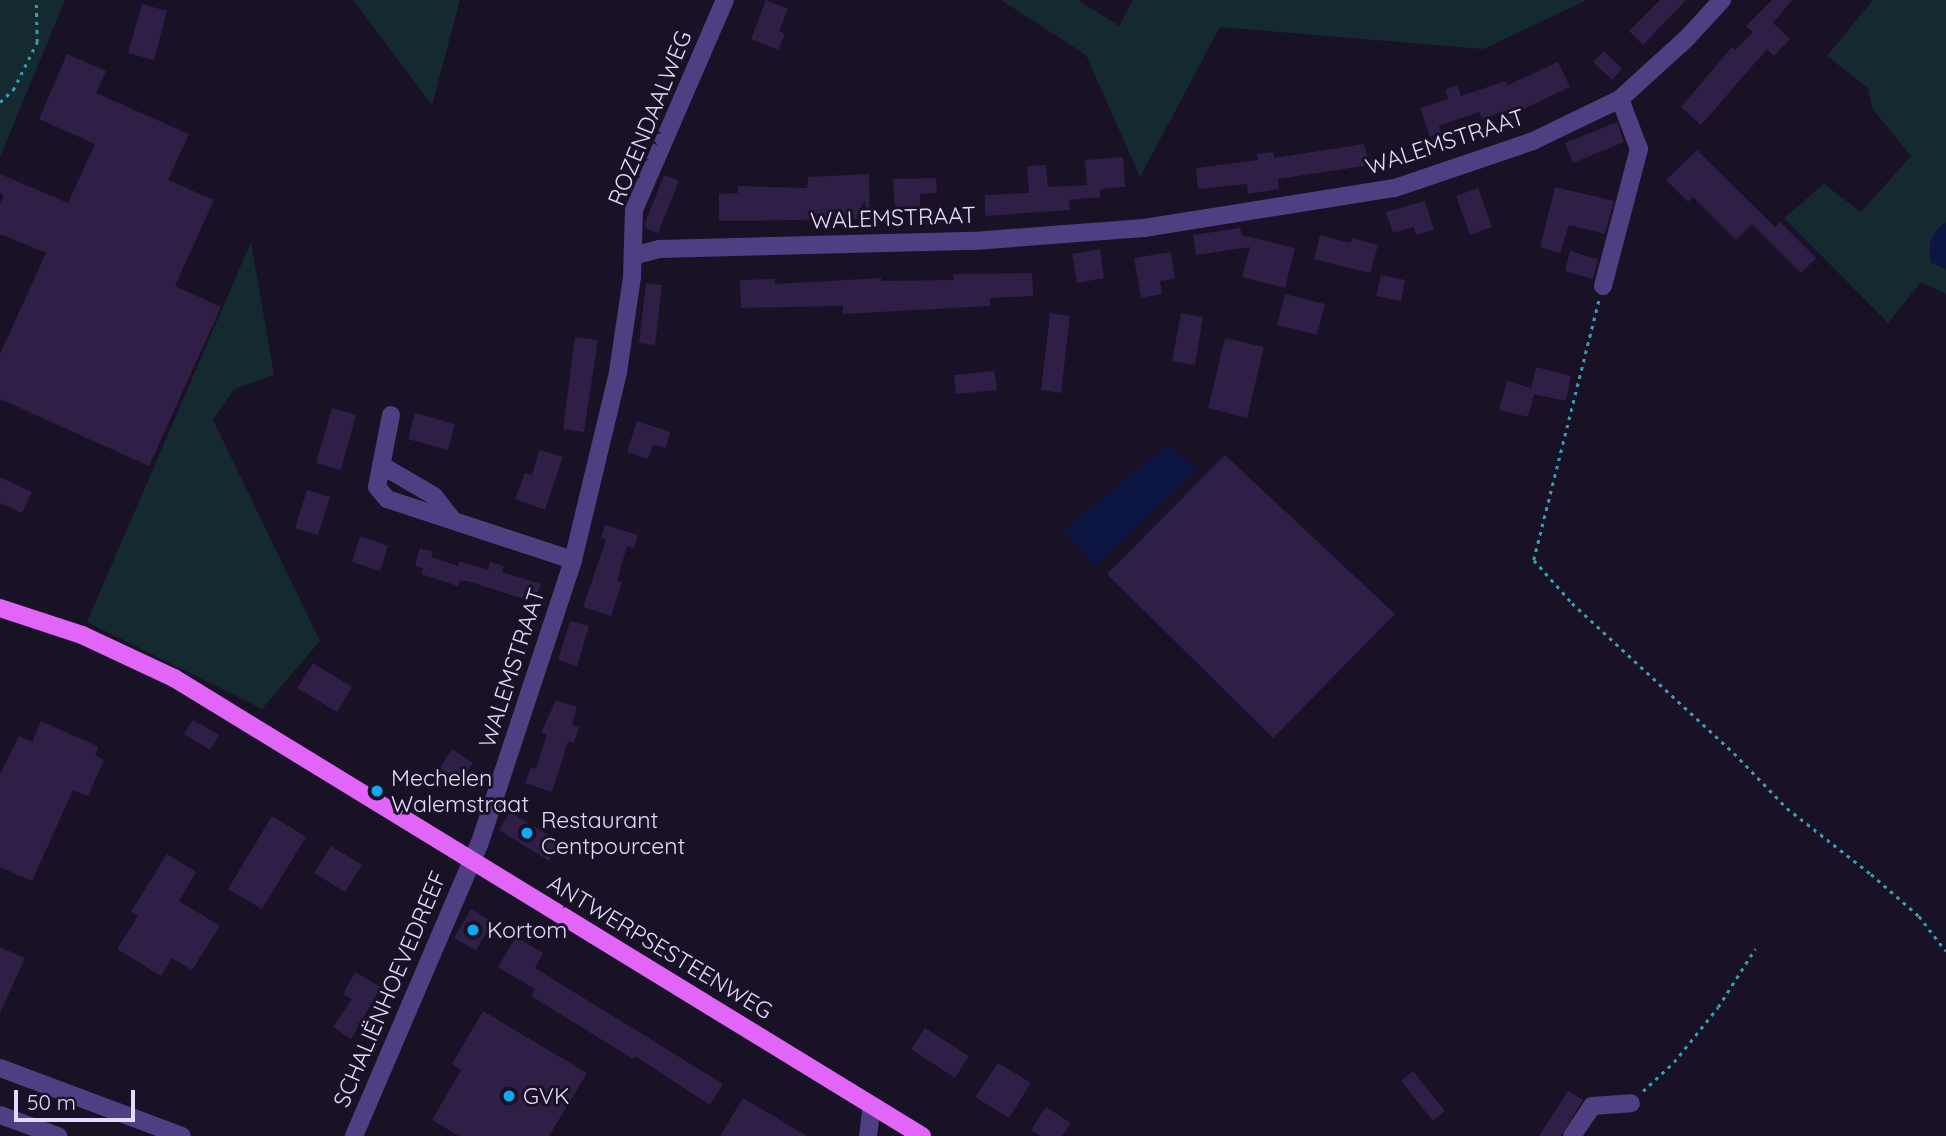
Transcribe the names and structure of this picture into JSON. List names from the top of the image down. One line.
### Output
{"streets":{"main road":["ANTWERPSESTEENWEG"],"street":["ROZENDAALWEG","WALEMSTRAAT","SCHALIËNHOEVEDREEF"]},"crossings":[["ROZENDAALWEG","WALEMSTRAAT"],["WALEMSTRAAT","ANTWERPSESTEENWEG"],["WALEMSTRAAT","SCHALIËNHOEVEDREEF"],["ANTWERPSESTEENWEG","SCHALIËNHOEVEDREEF"]],"places":["Mechelen Walemstraat","Restaurant Centpourcent","Kortom","GVK"],"scale_bar":"50 m"}
